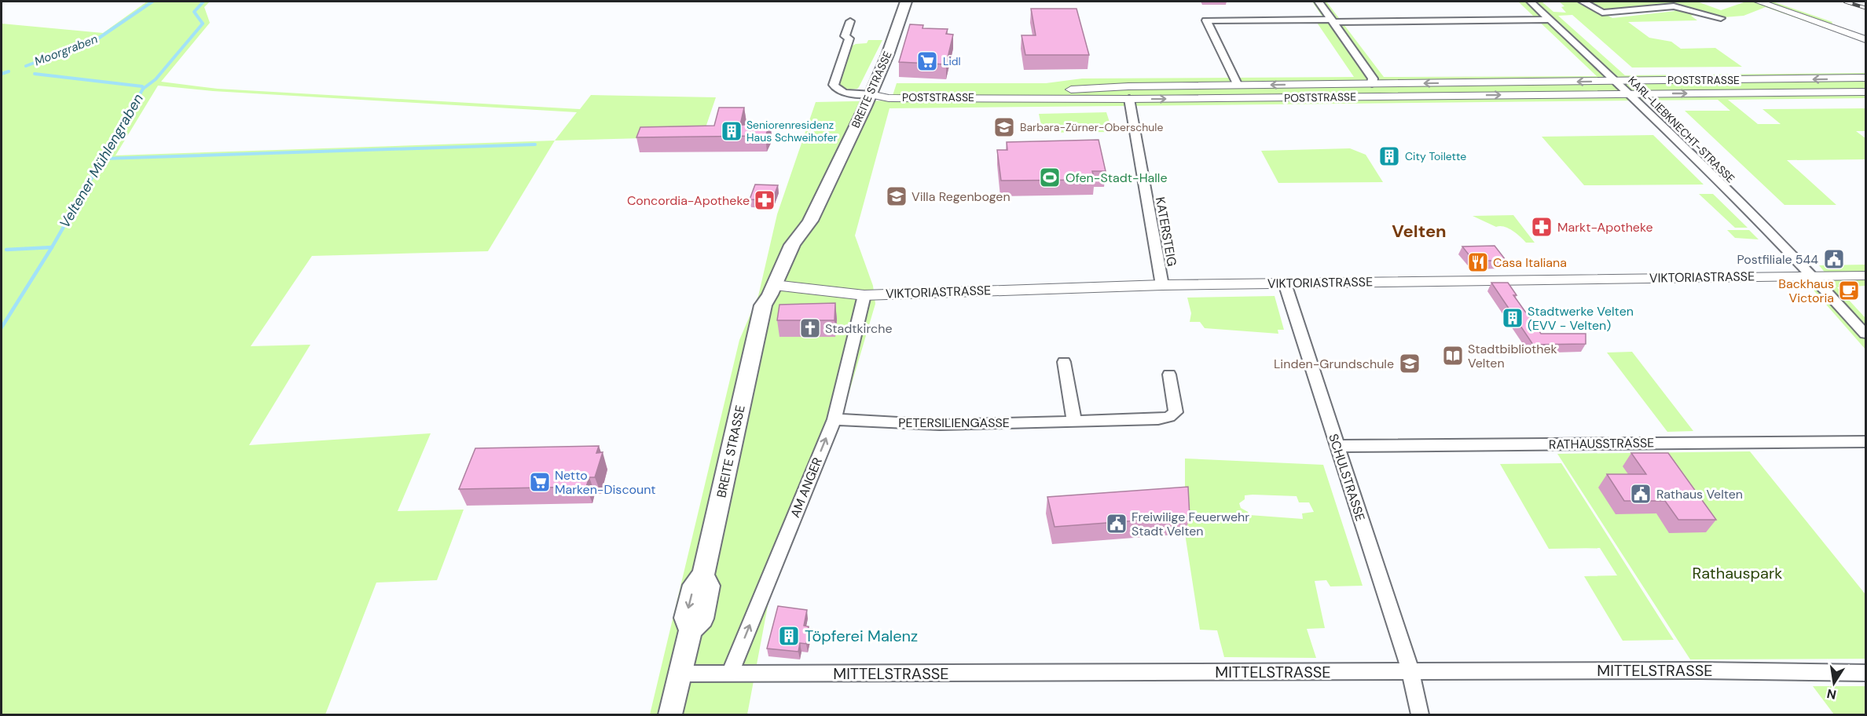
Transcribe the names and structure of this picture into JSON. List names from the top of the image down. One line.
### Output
{"streets":{"main road":["BREITE STRASSE"],"street":["POSTSTRASSE","KARL-LIEBKNECHT-STRASSE","KATERSTEIG","VIKTORIASTRASSE","PETERSILIENGASSE","RATHAUSSTRASSE","SCHULSTRASSE","AM ANGER","MITTELSTRASSE"]},"crossings":[["POSTSTRASSE","BREITE STRASSE"],["POSTSTRASSE","KARL-LIEBKNECHT-STRASSE"],["POSTSTRASSE","KATERSTEIG"],["BREITE STRASSE","VIKTORIASTRASSE"],["BREITE STRASSE","MITTELSTRASSE"],["KARL-LIEBKNECHT-STRASSE","VIKTORIASTRASSE"],["KATERSTEIG","VIKTORIASTRASSE"],["VIKTORIASTRASSE","SCHULSTRASSE"],["VIKTORIASTRASSE","AM ANGER"],["PETERSILIENGASSE","AM ANGER"],["RATHAUSSTRASSE","SCHULSTRASSE"],["SCHULSTRASSE","MITTELSTRASSE"],["AM ANGER","MITTELSTRASSE"]],"one_way":["AM ANGER"],"districts":["Velten"],"water":["Moorgraben","Veltener Mühlengraben"],"parks":["Rathauspark"],"places":{"supermarket":["Lidl","Netto Marken-Discount"],"school or university":["Barbara-Zürner-Oberschule","Villa Regenbogen","Linden-Grundschule"],"building":["Seniorenresidenz Haus Schweihofer","City Toilette","Stadtwerke Velten (EVV - Velten)","Töpferei Malenz"],"sports":["Ofen-Stadt-Halle"],"pharmacy":["Concordia-Apotheke","Markt-Apotheke"],"public building":["Postfiliale 544","Rathaus Velten","Freiwilige Feuerwehr Stadt Velten"],"restaurant":["Casa Italiana"],"cafe":["Backhaus Victoria"],"church":["Stadtkirche"],"library":["Stadtbibliothek Velten"]},"north":"bottom"}
